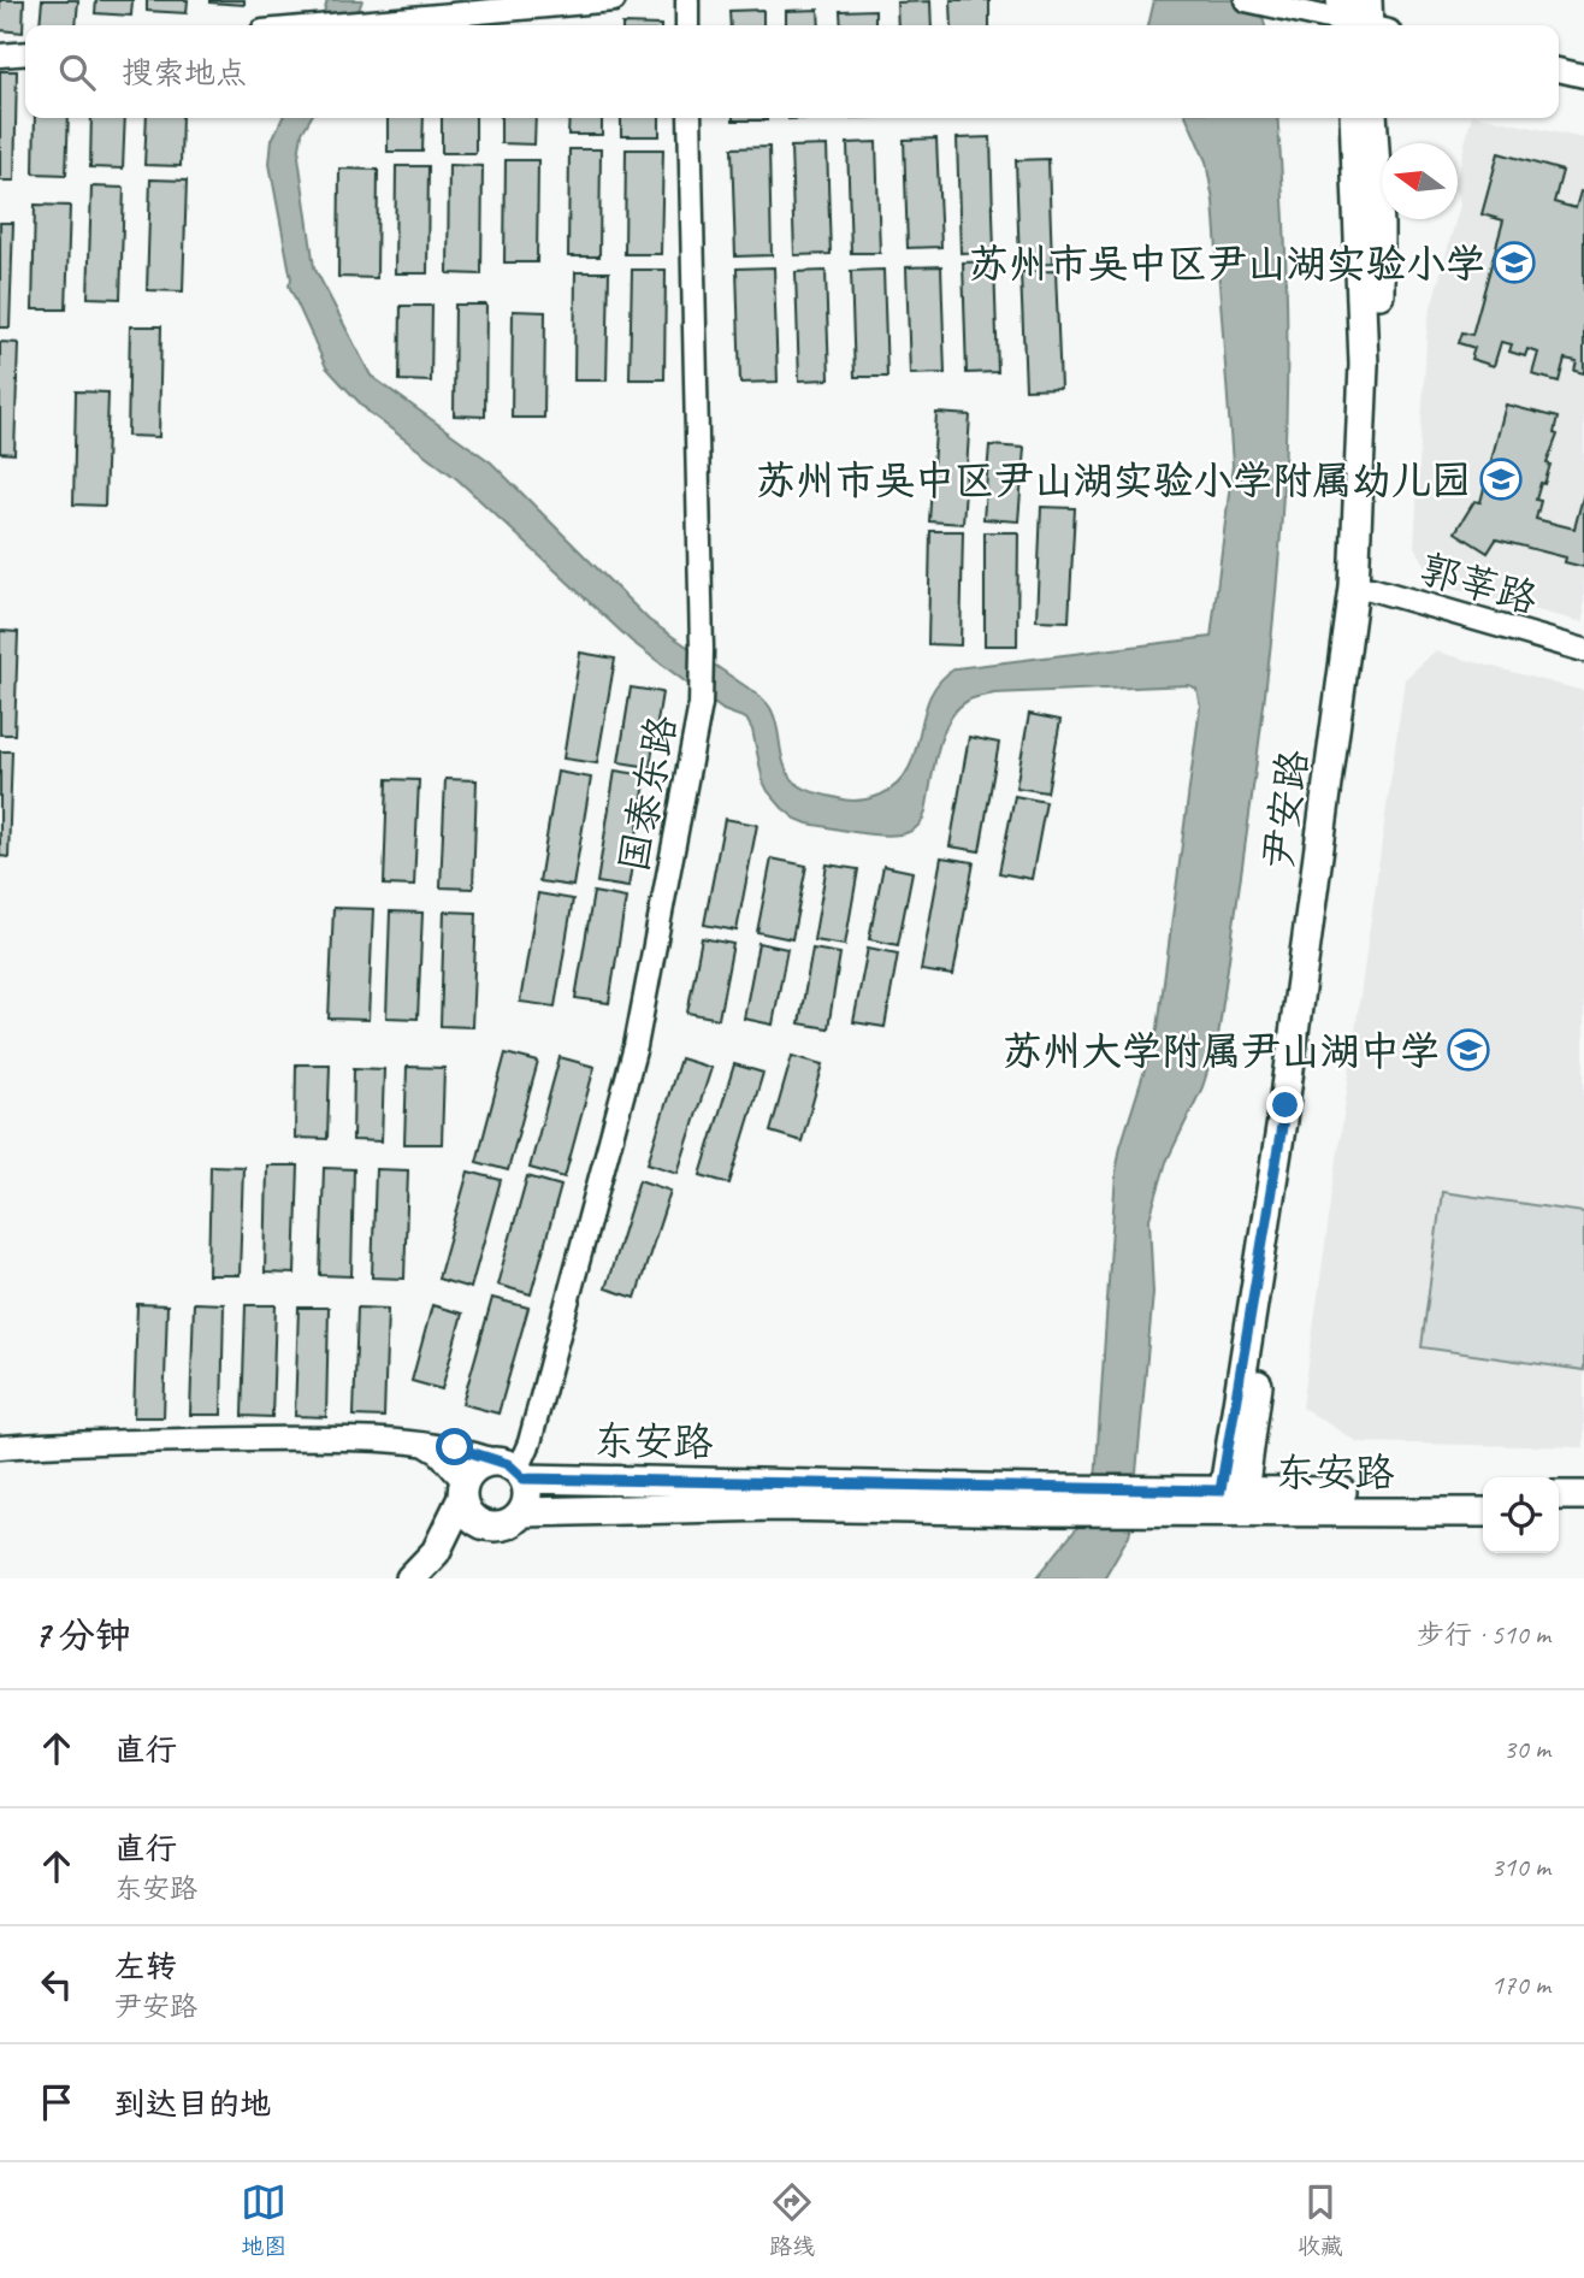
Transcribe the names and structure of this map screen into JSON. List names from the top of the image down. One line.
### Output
{"streets":{"main road":["尹安路","东安路"],"street":["郭莘路","国泰东路"]},"crossings":[["郭莘路","尹安路"],["国泰东路","东安路"],["尹安路","东安路"]],"places":{"school or university":["苏州市吴中区尹山湖实验小学","苏州市吴中区尹山湖实验小学附属幼儿园","苏州大学附属尹山湖中学"]},"north":"left","page":{"search":"搜索地点","heading":["7 分钟","步行 · 510 m"],"list":[["直行","30 m"],["直行","东安路","310 m"],["左转","尹安路","170 m"],"到达目的地"],"nav":["地图","路线","收藏"]}}
